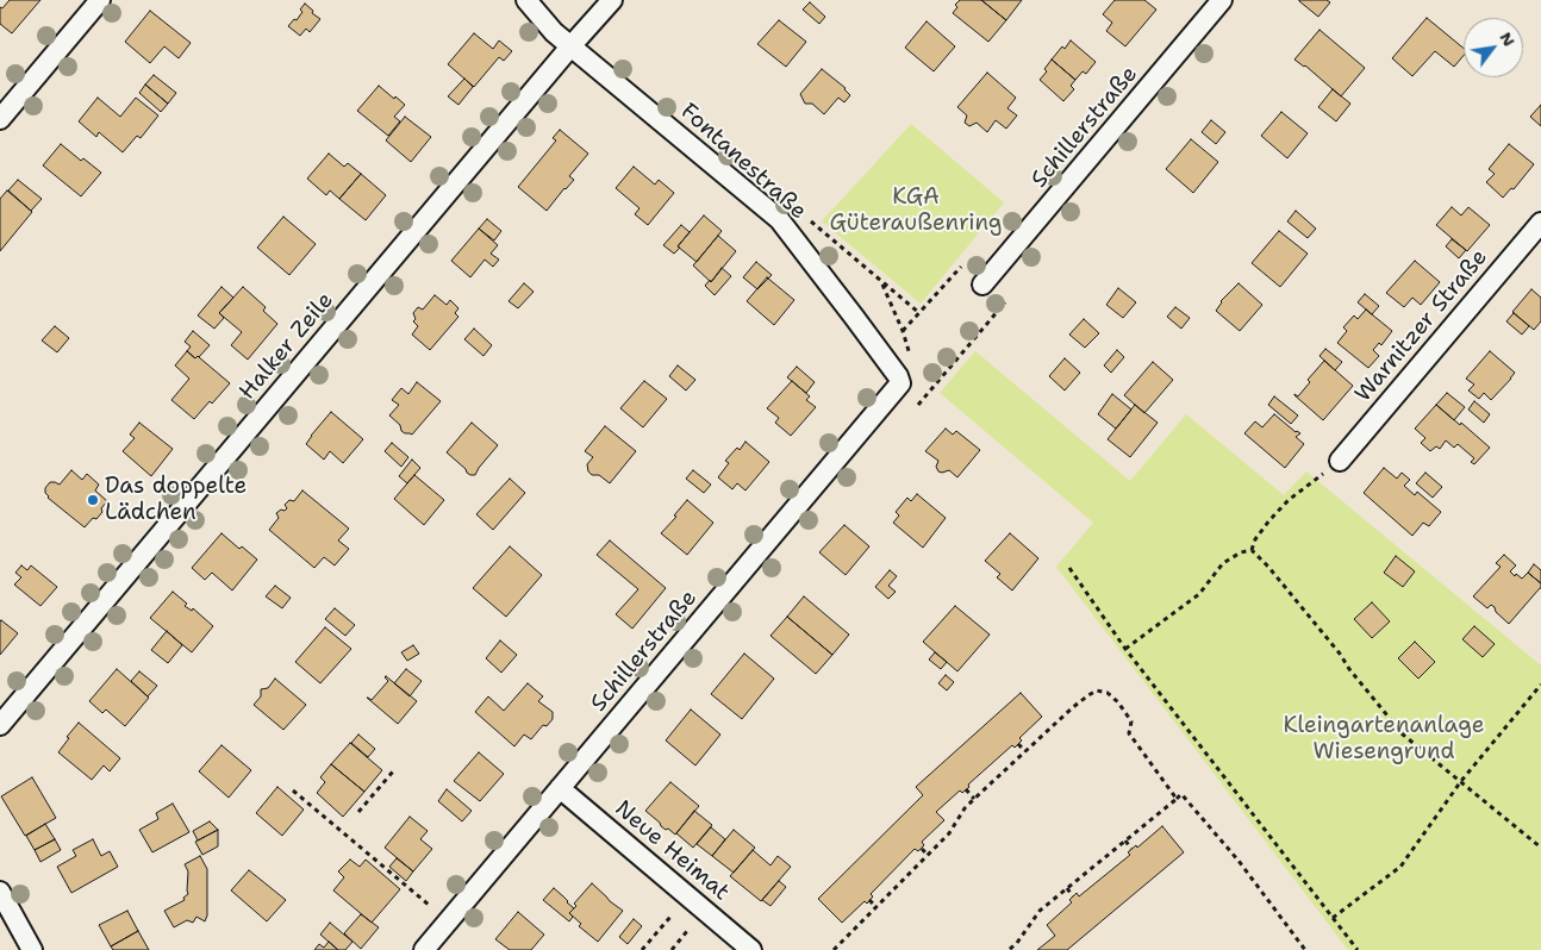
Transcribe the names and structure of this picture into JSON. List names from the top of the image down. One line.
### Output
{"streets":{"street":["Schillerstraße","Fontanestraße","Warnitzer Straße","Halker Zeile","Neue Heimat"]},"crossings":[["Schillerstraße","Fontanestraße"],["Schillerstraße","Neue Heimat"],["Fontanestraße","Halker Zeile"]],"parks":["KGA Güteraußenring","Kleingartenanlage Wiesengrund"],"places":["Das doppelte Lädchen"],"north":"top right"}
